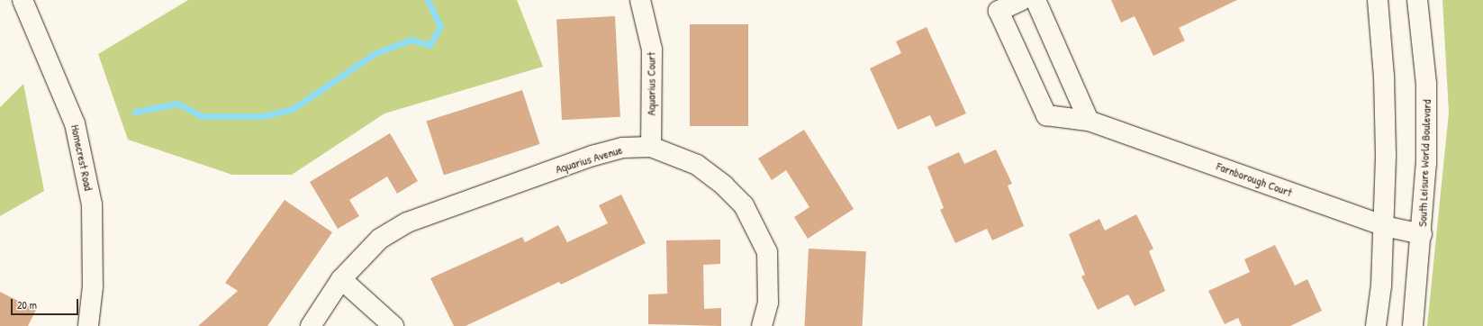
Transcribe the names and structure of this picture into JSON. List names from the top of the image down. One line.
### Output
{"streets":{"street":["Aquarius Court","Homecrest Road","Aquarius Avenue","South Leisure World Boulevard","Farnborough Court"]},"crossings":[["Aquarius Court","Aquarius Avenue"],["South Leisure World Boulevard","Farnborough Court"]],"scale_bar":"20 m"}
